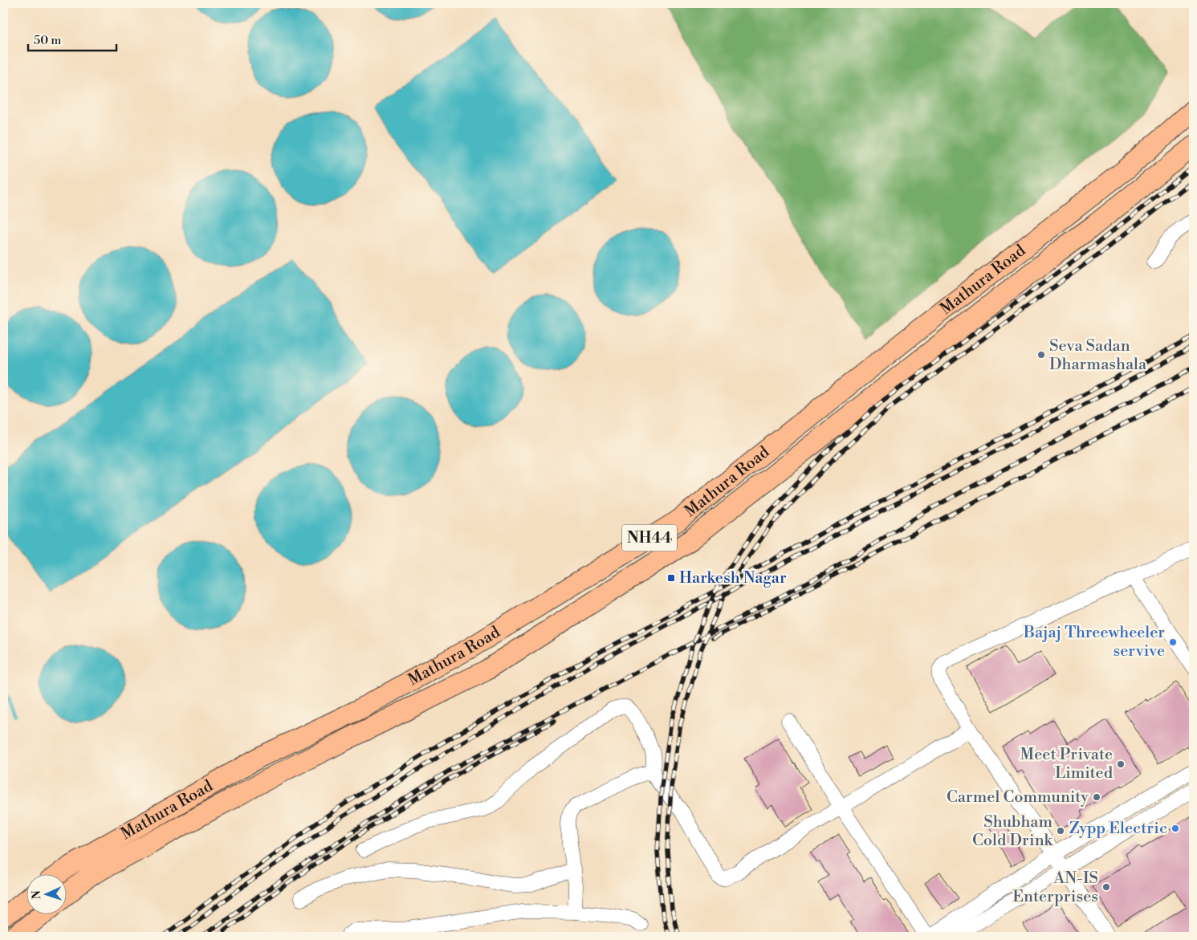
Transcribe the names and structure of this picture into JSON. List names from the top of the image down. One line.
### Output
{"streets":{"highway":["Mathura Road","NH44"]},"places":{"other":["Seva Sadan Dharmashala","Bajaj Threewheeler servive","Meet Private Limited","Carmel Community","Zypp Electric","Shubham Cold Drink","AN-IS Enterprises"],"transit":["Harkesh Nagar"]},"scale_bar":"50 m","north":"left"}
